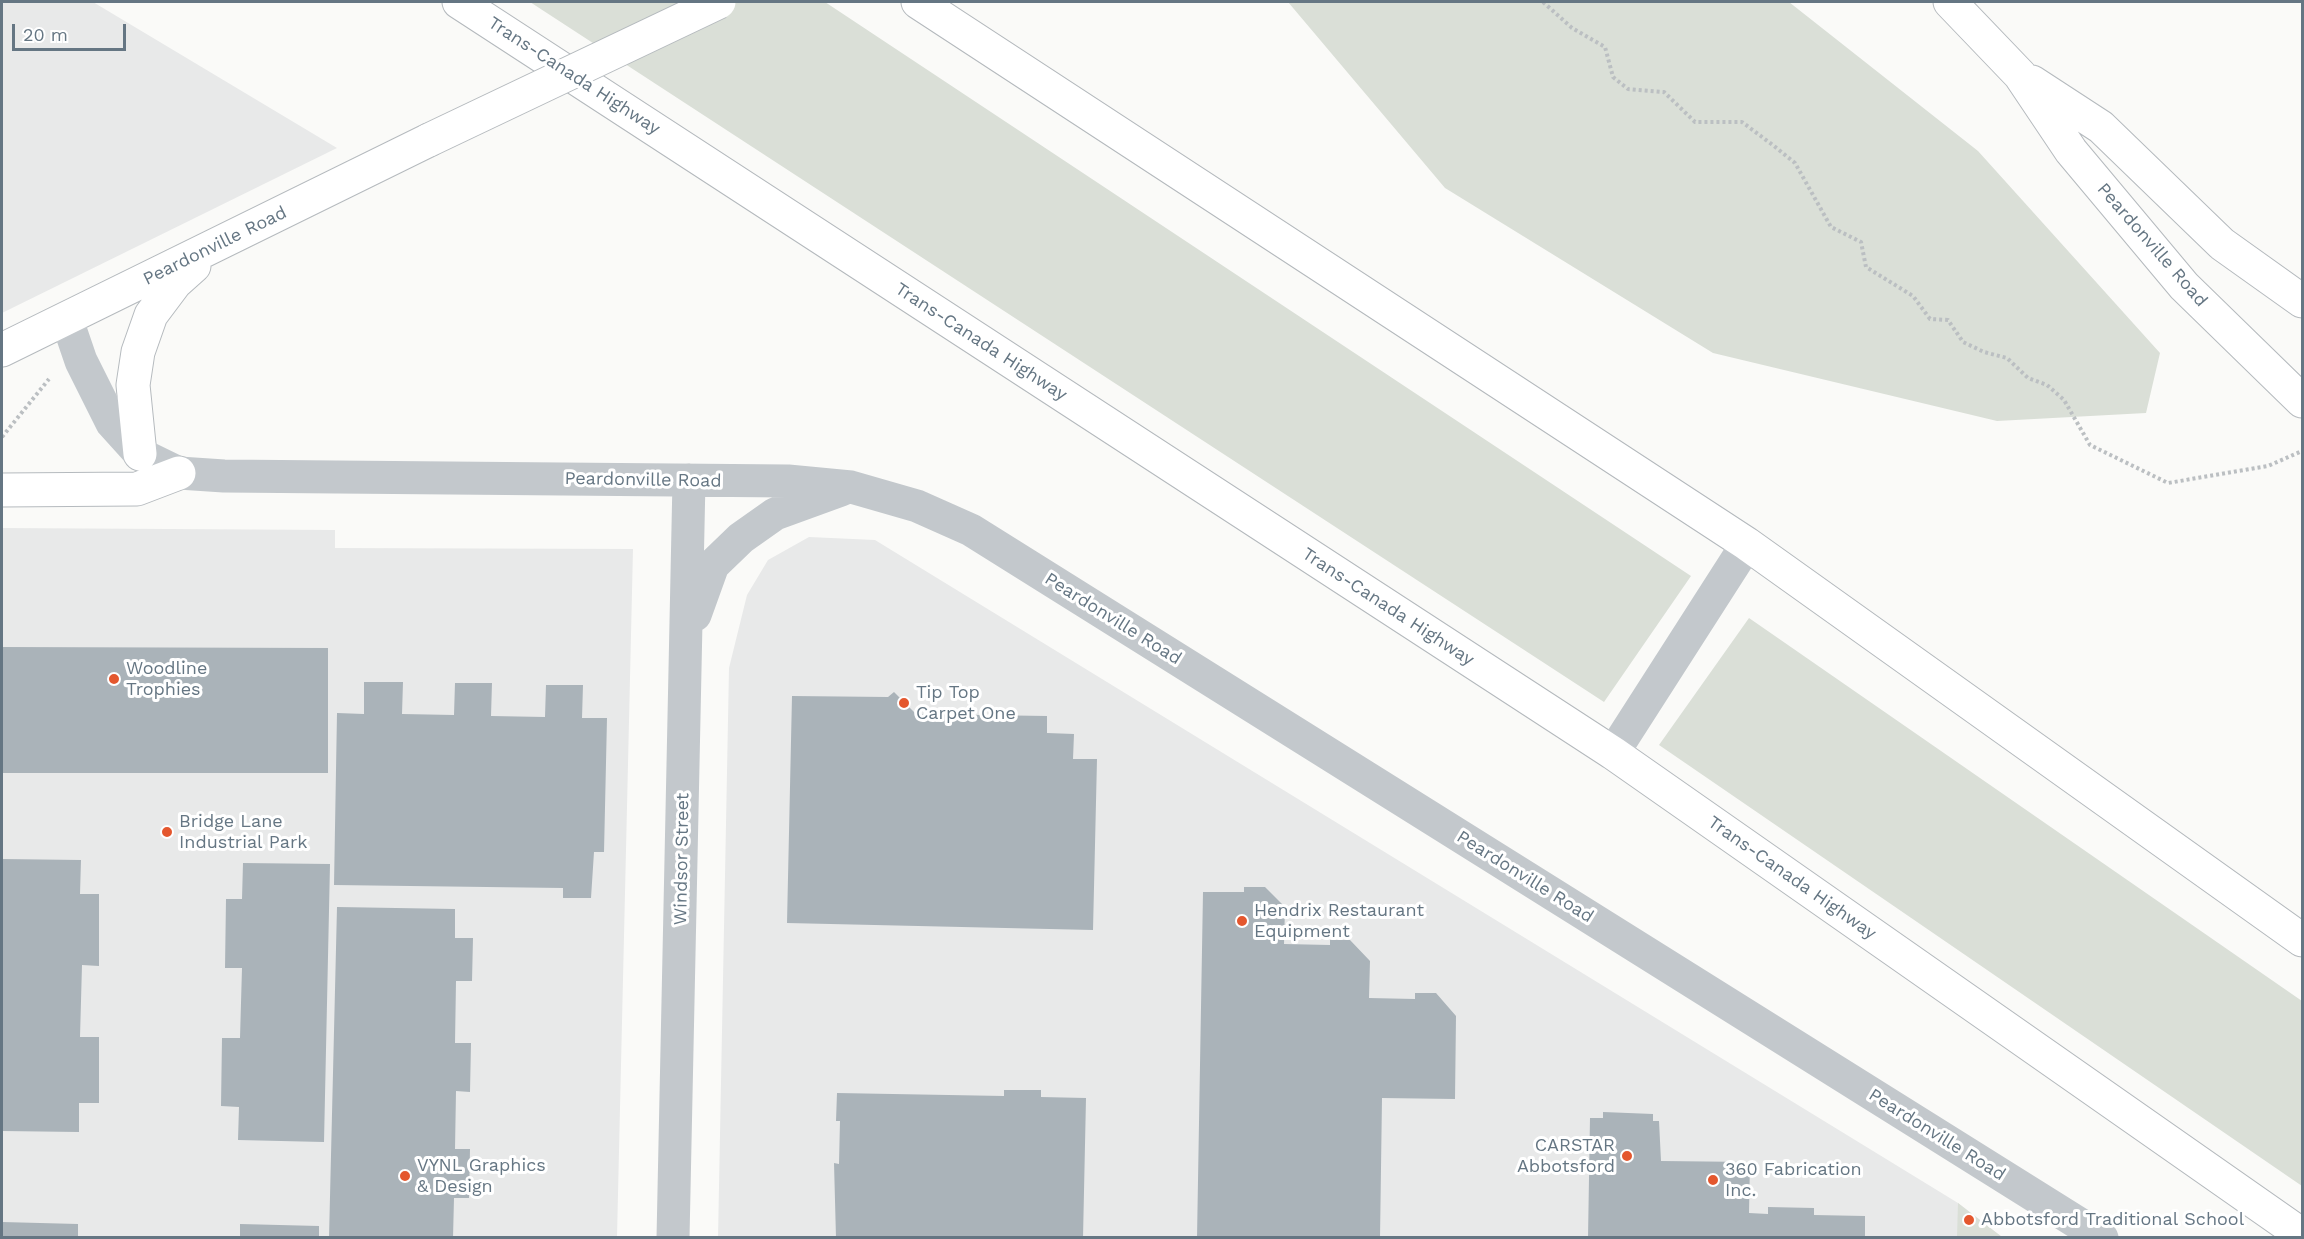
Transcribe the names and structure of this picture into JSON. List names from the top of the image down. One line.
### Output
{"streets":{"main road":["Trans-Canada Highway","Peardonville Road"],"street":["Windsor Street"]},"crossings":[["Peardonville Road","Windsor Street"]],"places":["Woodline Trophies","Tip Top Carpet One","Bridge Lane Industrial Park","Hendrix Restaurant Equipment","CARSTAR Abbotsford","VYNL Graphics & Design","360 Fabrication Inc.","Abbotsford Traditional School"],"scale_bar":"20 m"}
